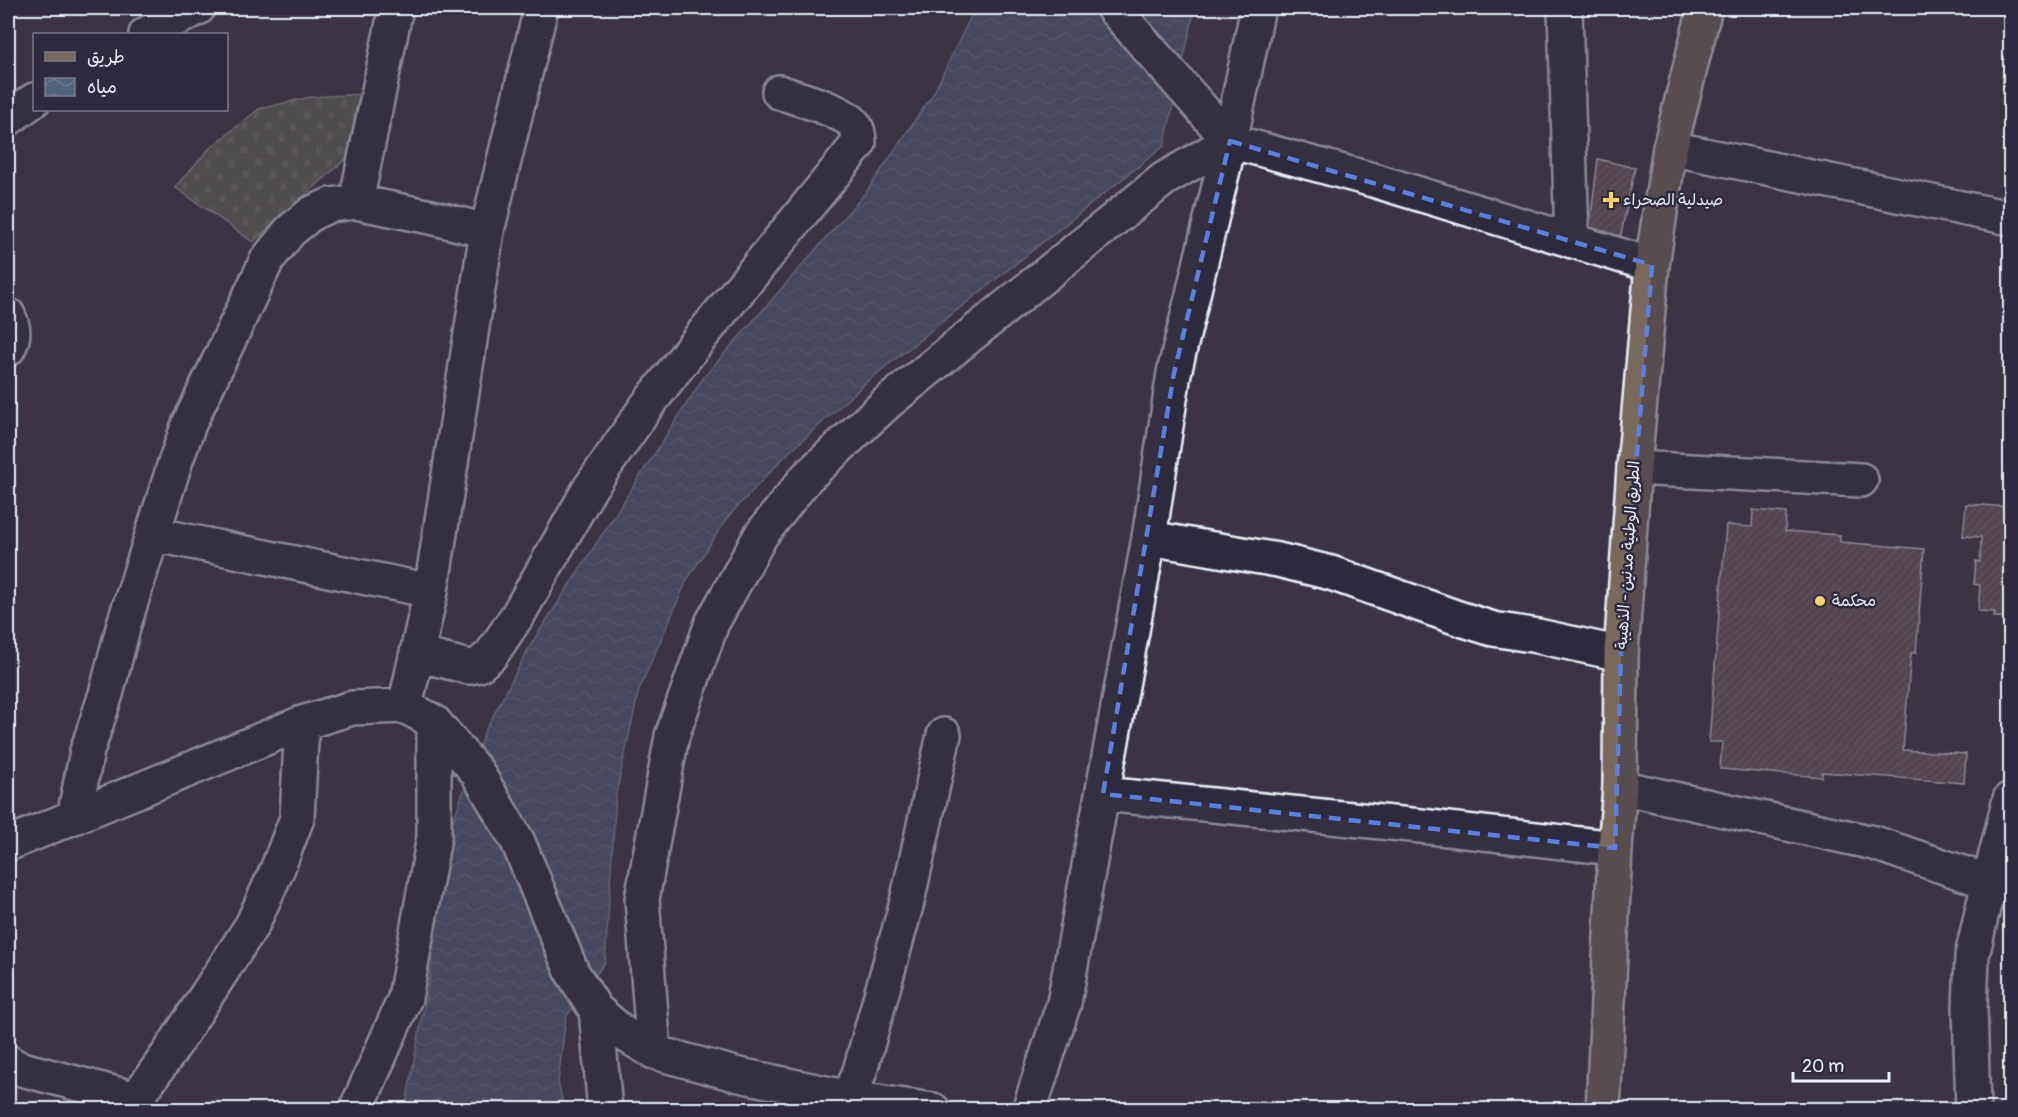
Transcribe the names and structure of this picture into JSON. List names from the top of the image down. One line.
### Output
{"streets":{"main road":["الطريق الوطنية مدنين - الذهيبة"]},"places":{"health":["صيدلية الصحراء"],"other":["محكمة"]},"legend":["طريق","مياه"],"scale_bar":"20 m"}
